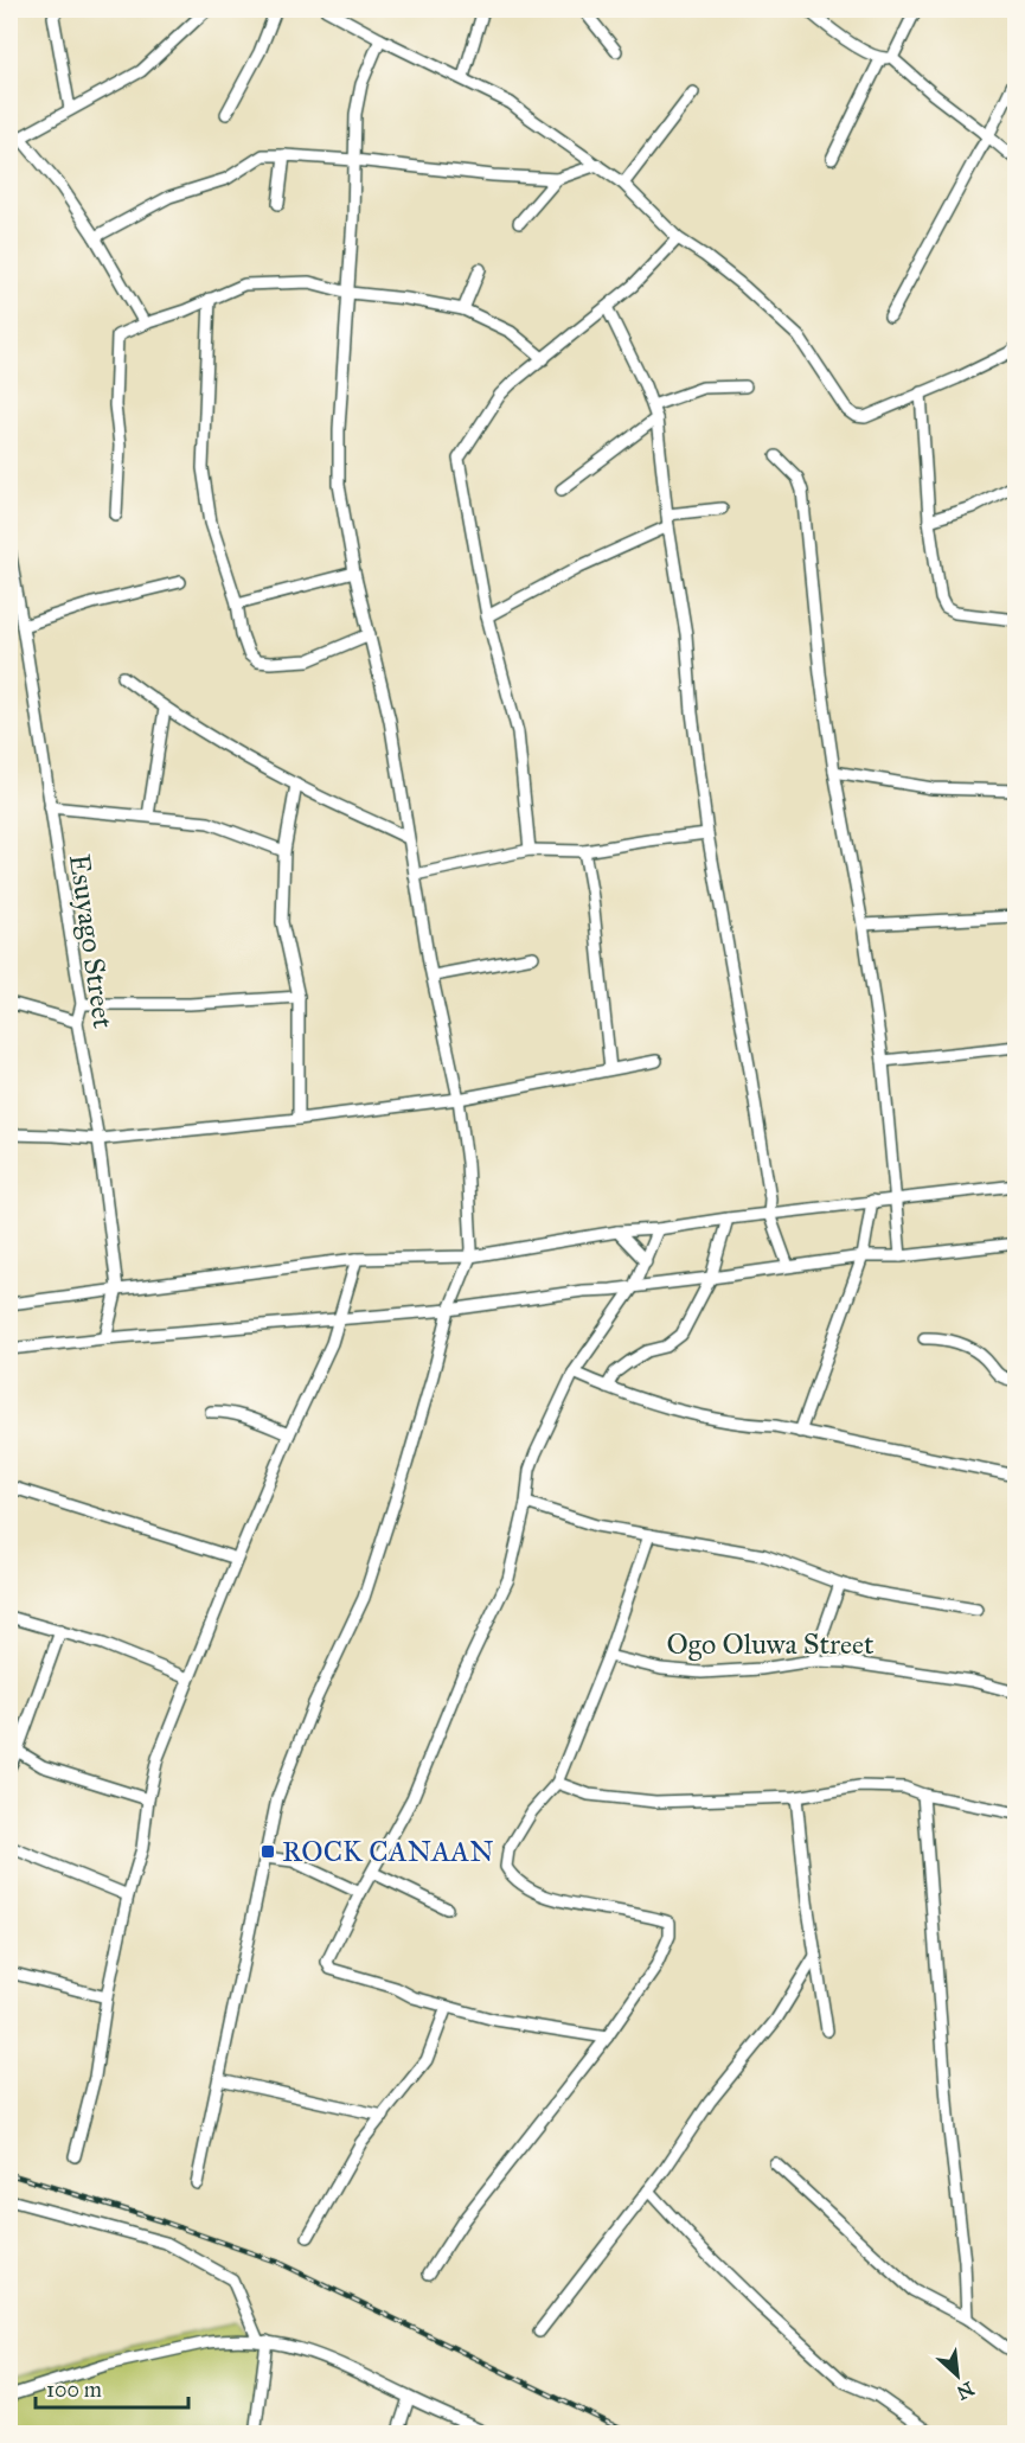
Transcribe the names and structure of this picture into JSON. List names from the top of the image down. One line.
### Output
{"streets":{"street":["Esuyago Street","Ogo Oluwa Street"]},"places":{"transit":["ROCK CANAAN"]},"scale_bar":"100 m","north":"bottom right"}
